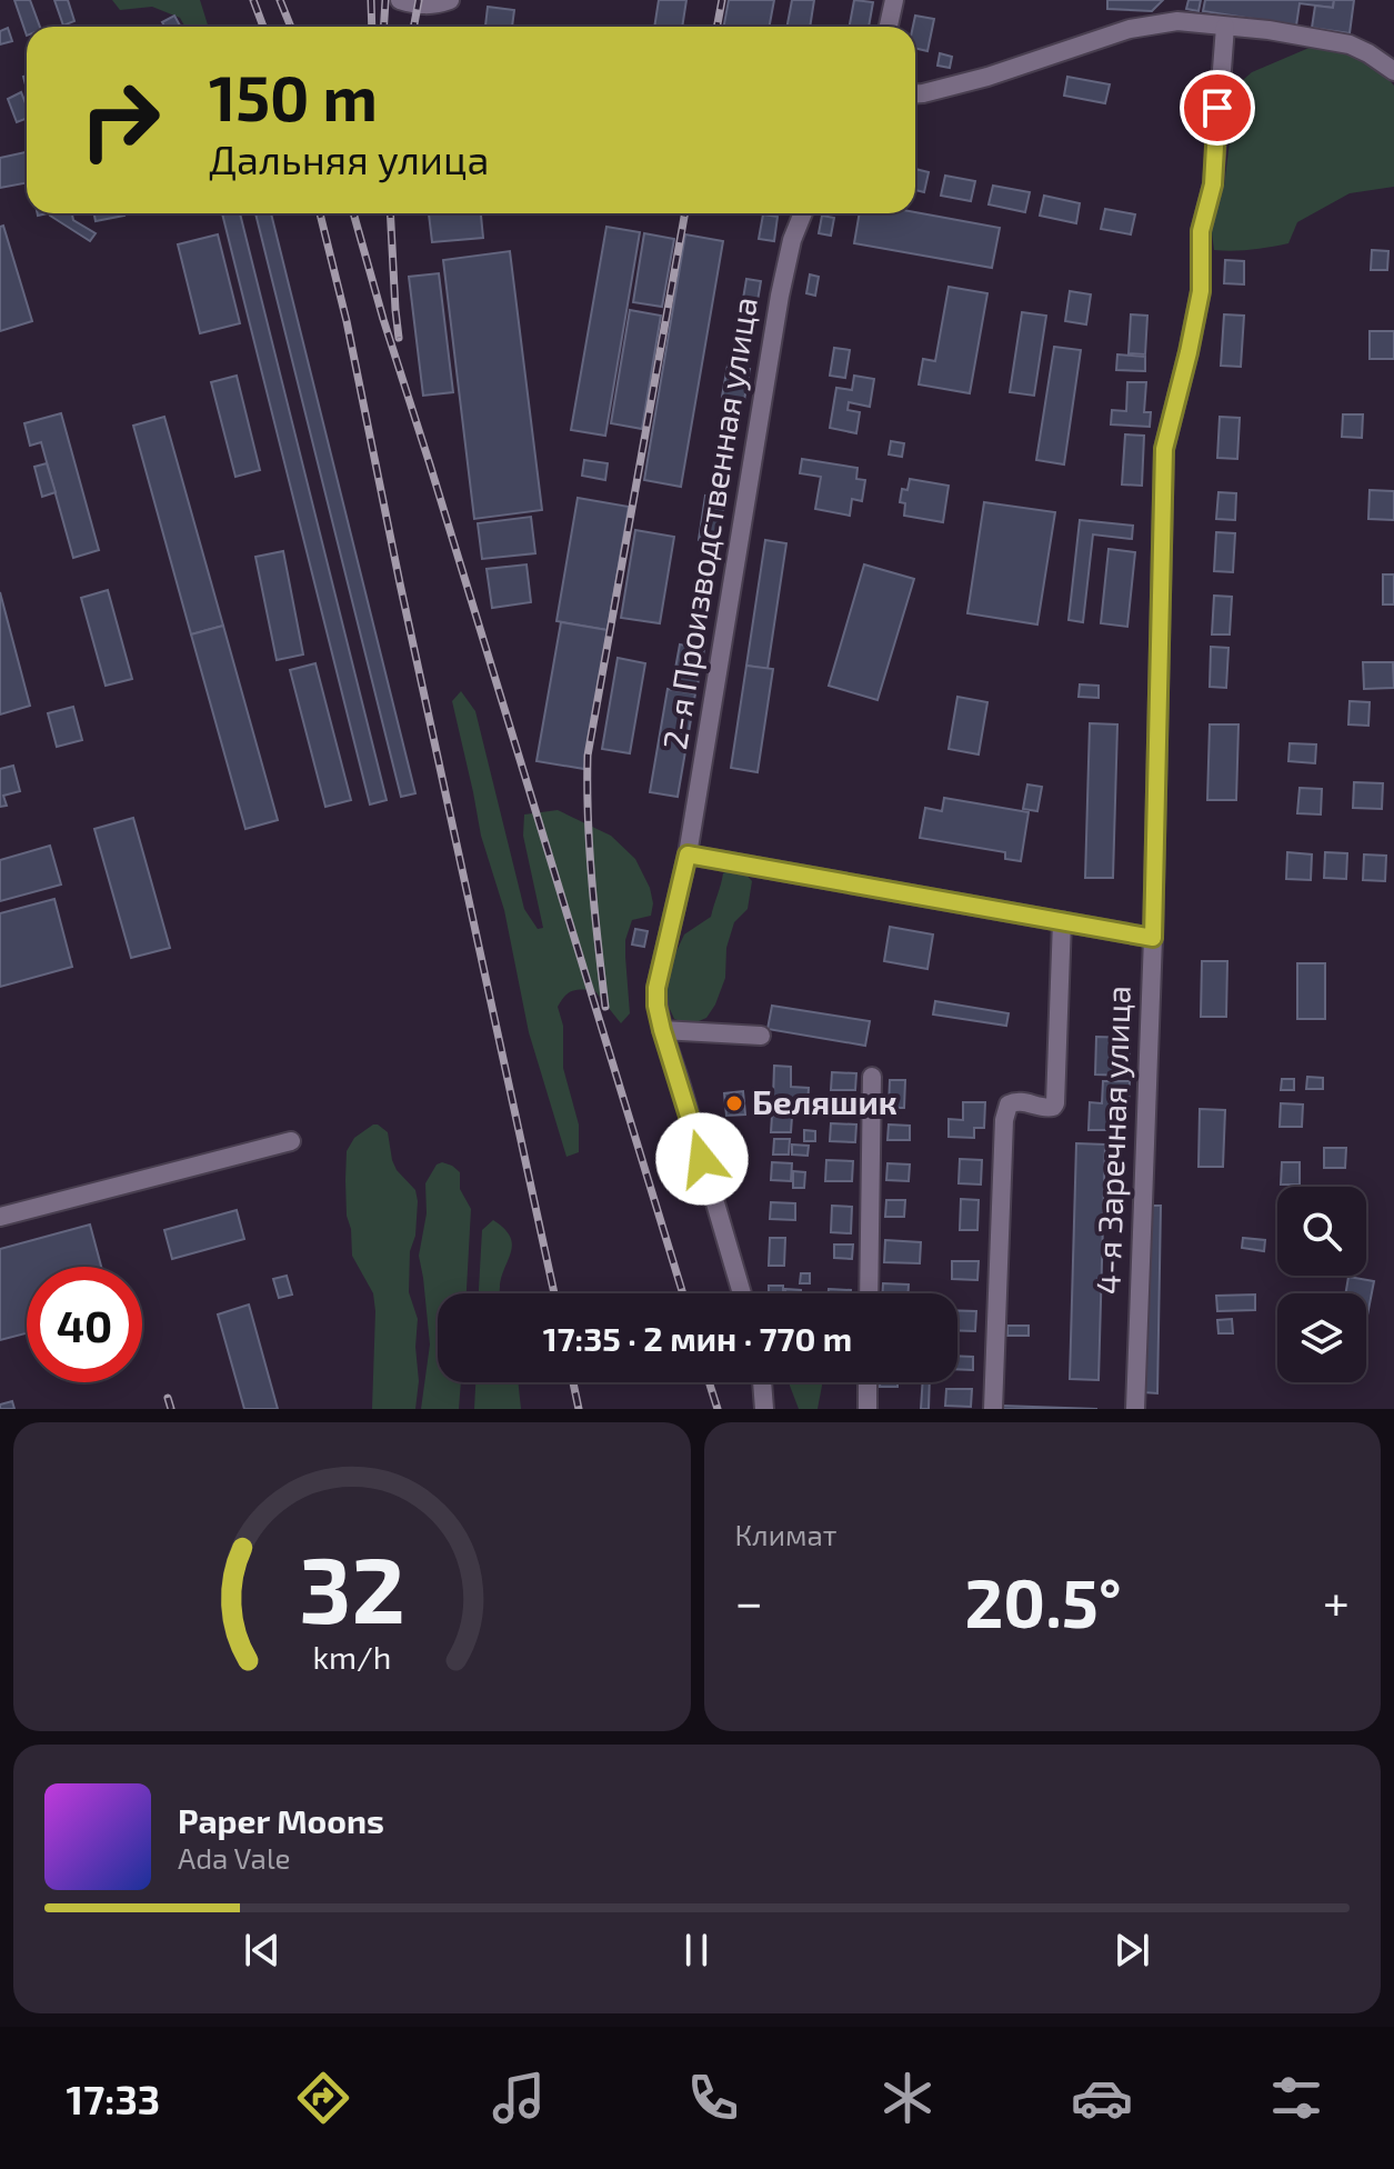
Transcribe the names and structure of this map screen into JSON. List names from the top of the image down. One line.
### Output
{"streets":{"street":["2-я Производственная улица","4-я Заречная улица"]},"places":["Беляшик"],"page":{"turn":["150 m","Дальняя улица"],"limit":"40","trip":"17:35 · 2 мин · 770 m","tile":"Климат","heat":["−","20.5°","+"],"song":["Paper Moons","Ada Vale"],"tabs":"17:33","gauge":["32","km/h"]}}
